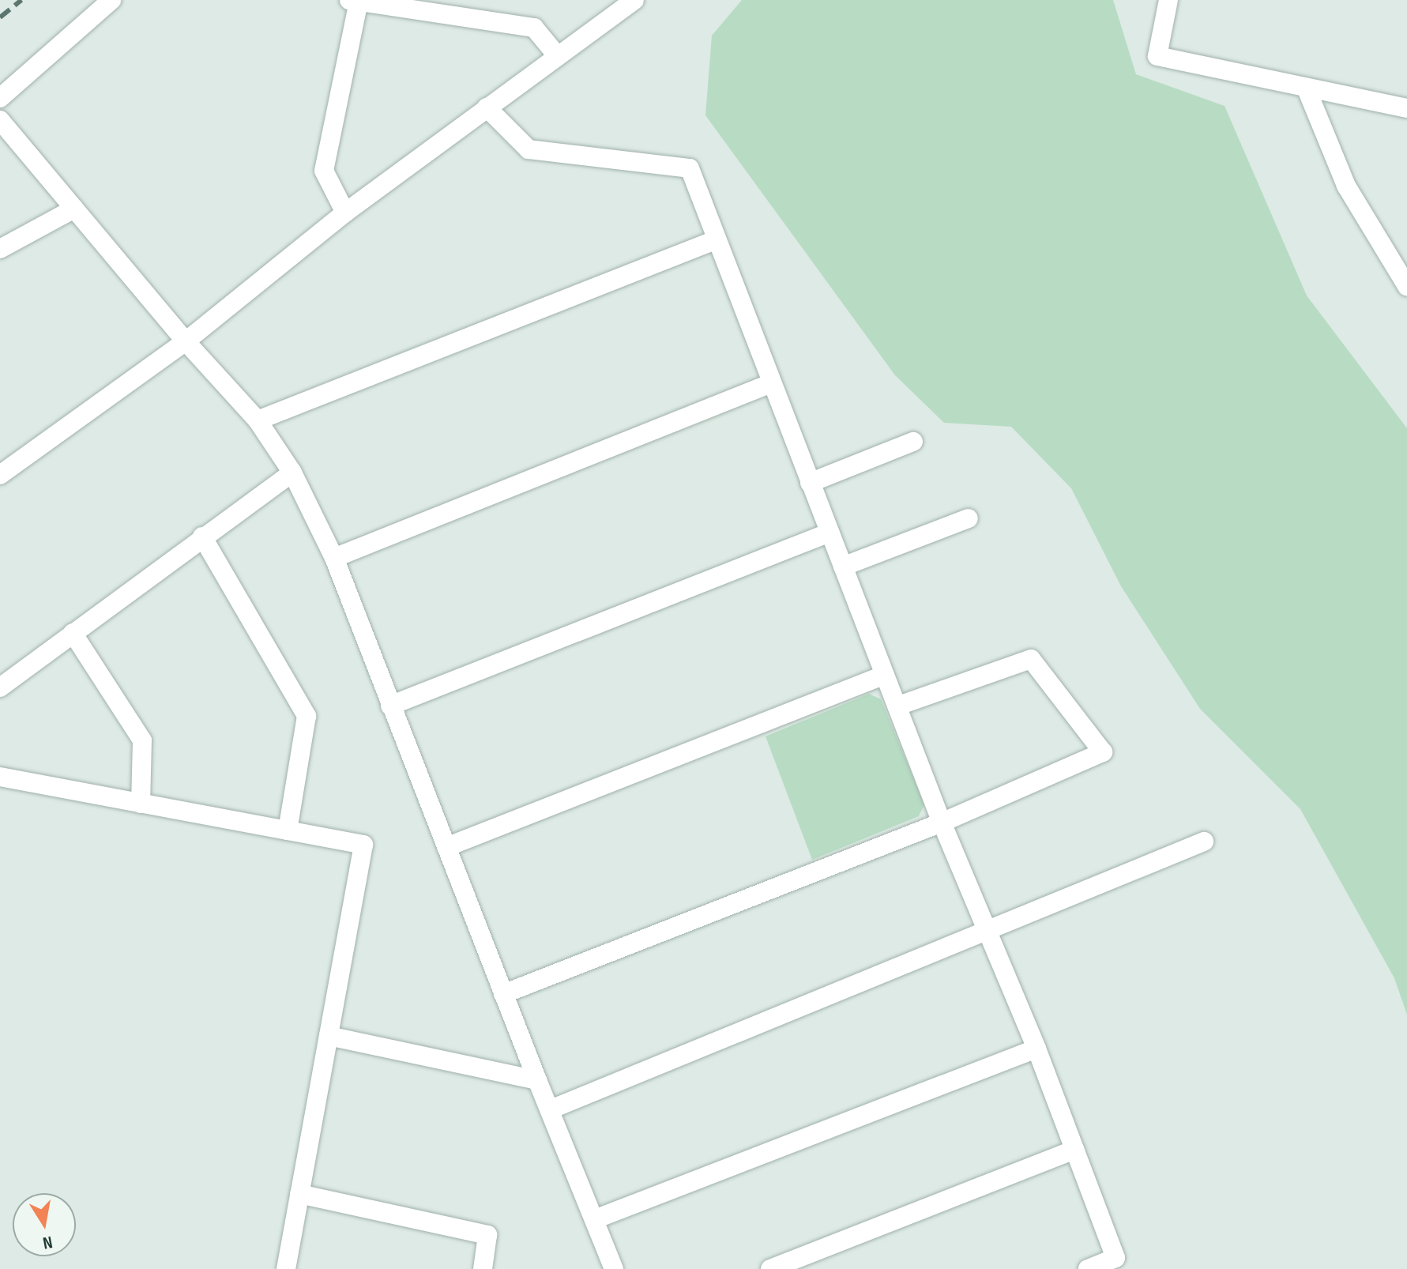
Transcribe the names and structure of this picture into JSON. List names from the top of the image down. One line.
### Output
{"north":"bottom"}
